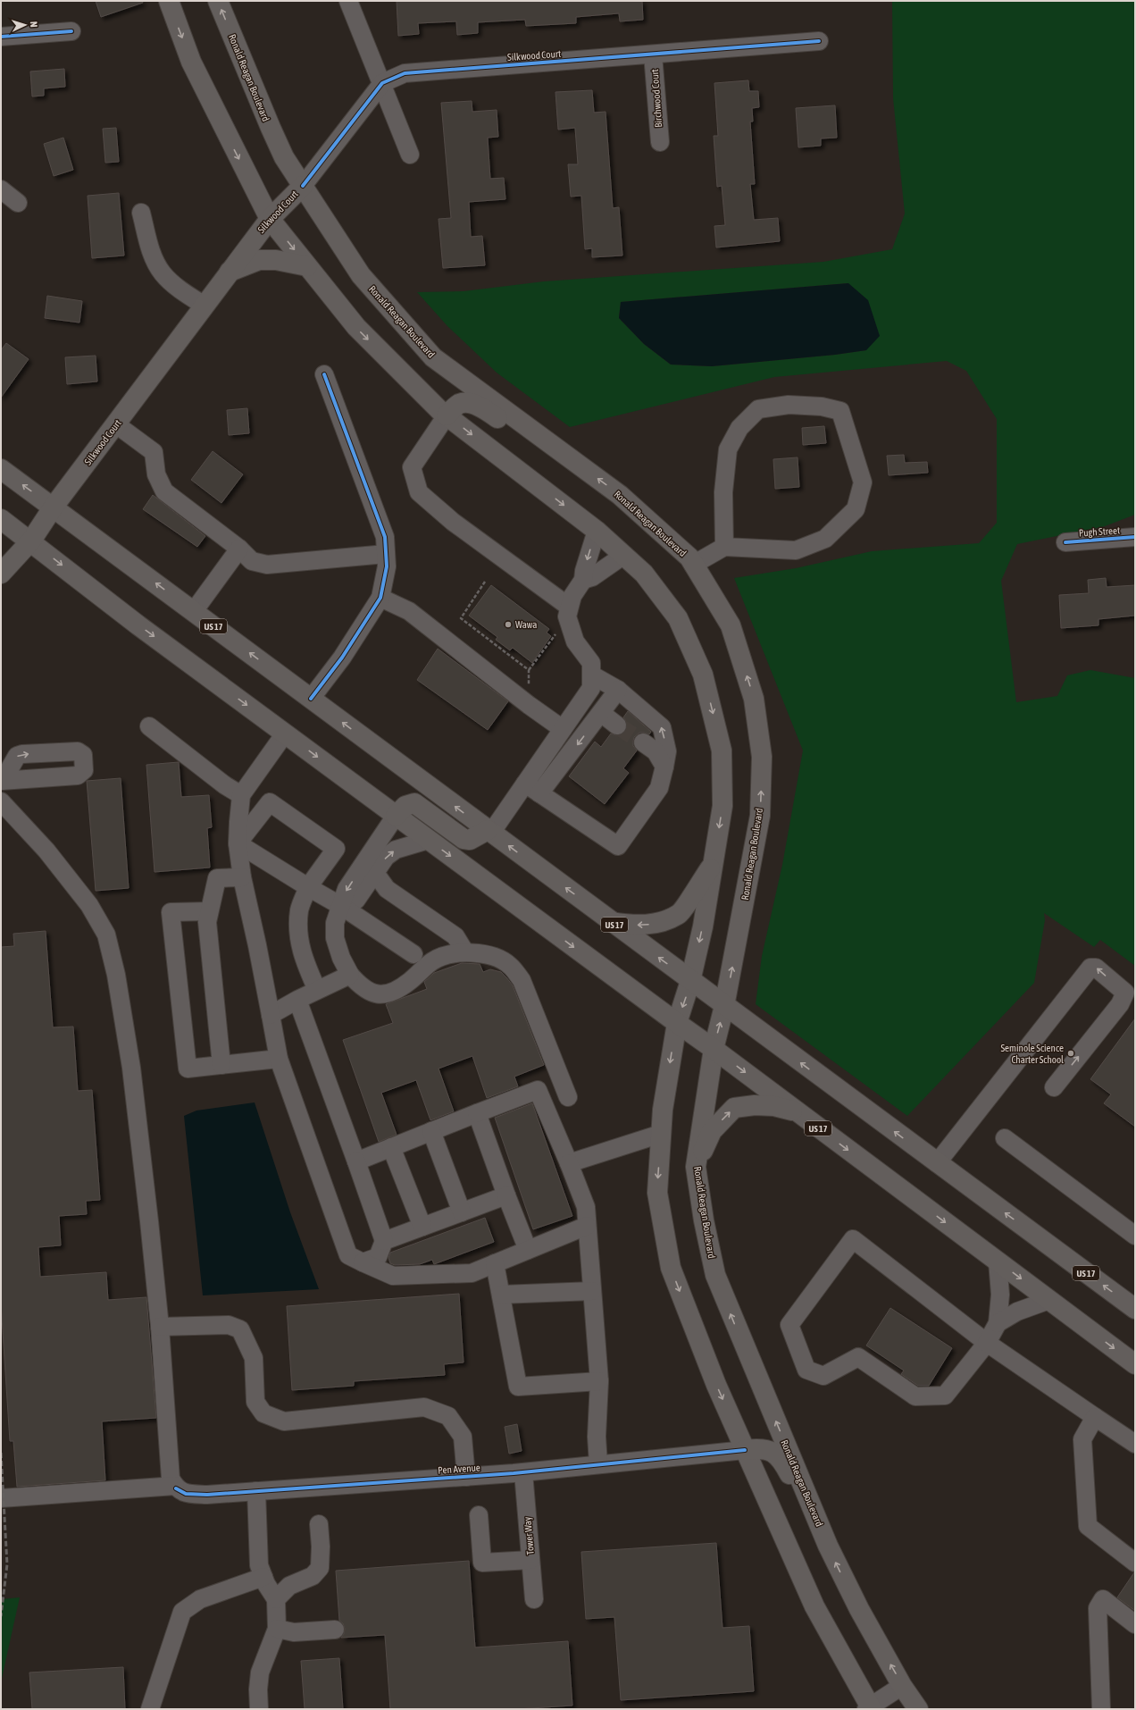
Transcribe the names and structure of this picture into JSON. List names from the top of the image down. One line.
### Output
{"streets":{"main road":["Silkwood Court","Ronald Reagan Boulevard","US 17"],"street":["Birchwood Court","Pugh Street","Pen Avenue","Tower Way"]},"crossings":[["Silkwood Court","Ronald Reagan Boulevard"],["Silkwood Court","Birchwood Court"],["Silkwood Court","US 17"],["Ronald Reagan Boulevard","US 17"],["Pen Avenue","Tower Way"]],"places":["Wawa","Seminole Science Charter School"],"north":"right"}
